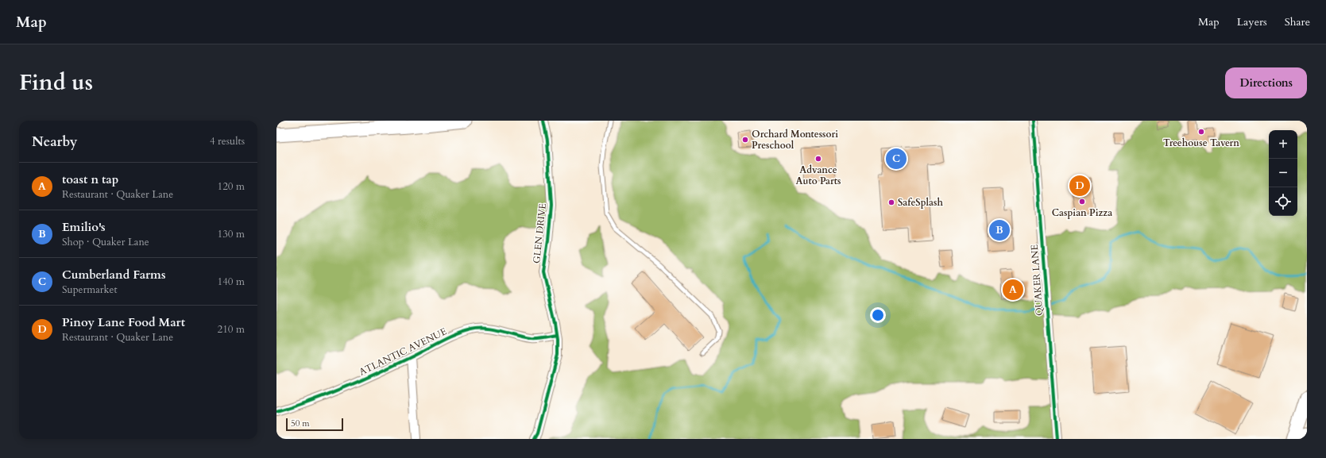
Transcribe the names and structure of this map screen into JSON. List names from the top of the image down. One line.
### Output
{"streets":{"street":["GLEN DRIVE","QUAKER LANE","ATLANTIC AVENUE"]},"crossings":[["GLEN DRIVE","ATLANTIC AVENUE"]],"places":["Treehouse Tavern","Orchard Montessori Preschool","Advance Auto Parts","Caspian Pizza","SafeSplash"],"scale_bar":"50 m","page":{"header":"Map","nav":["Map","Layers","Share"],"title":"Find us","buttons":"Directions","heading":["Nearby","4 results"],"map_buttons":["+","−"],"pins":["C","D","B","A"],"list":[{"mark":"A","name":"toast n tap","note":"Restaurant · Quaker Lane","value":"120 m"},{"mark":"B","name":"Emilio's","note":"Shop · Quaker Lane","value":"130 m"},{"mark":"C","name":"Cumberland Farms","note":"Supermarket","value":"140 m"},{"mark":"D","name":"Pinoy Lane Food Mart","note":"Restaurant · Quaker Lane","value":"210 m"}],"scale":"50 m"}}
